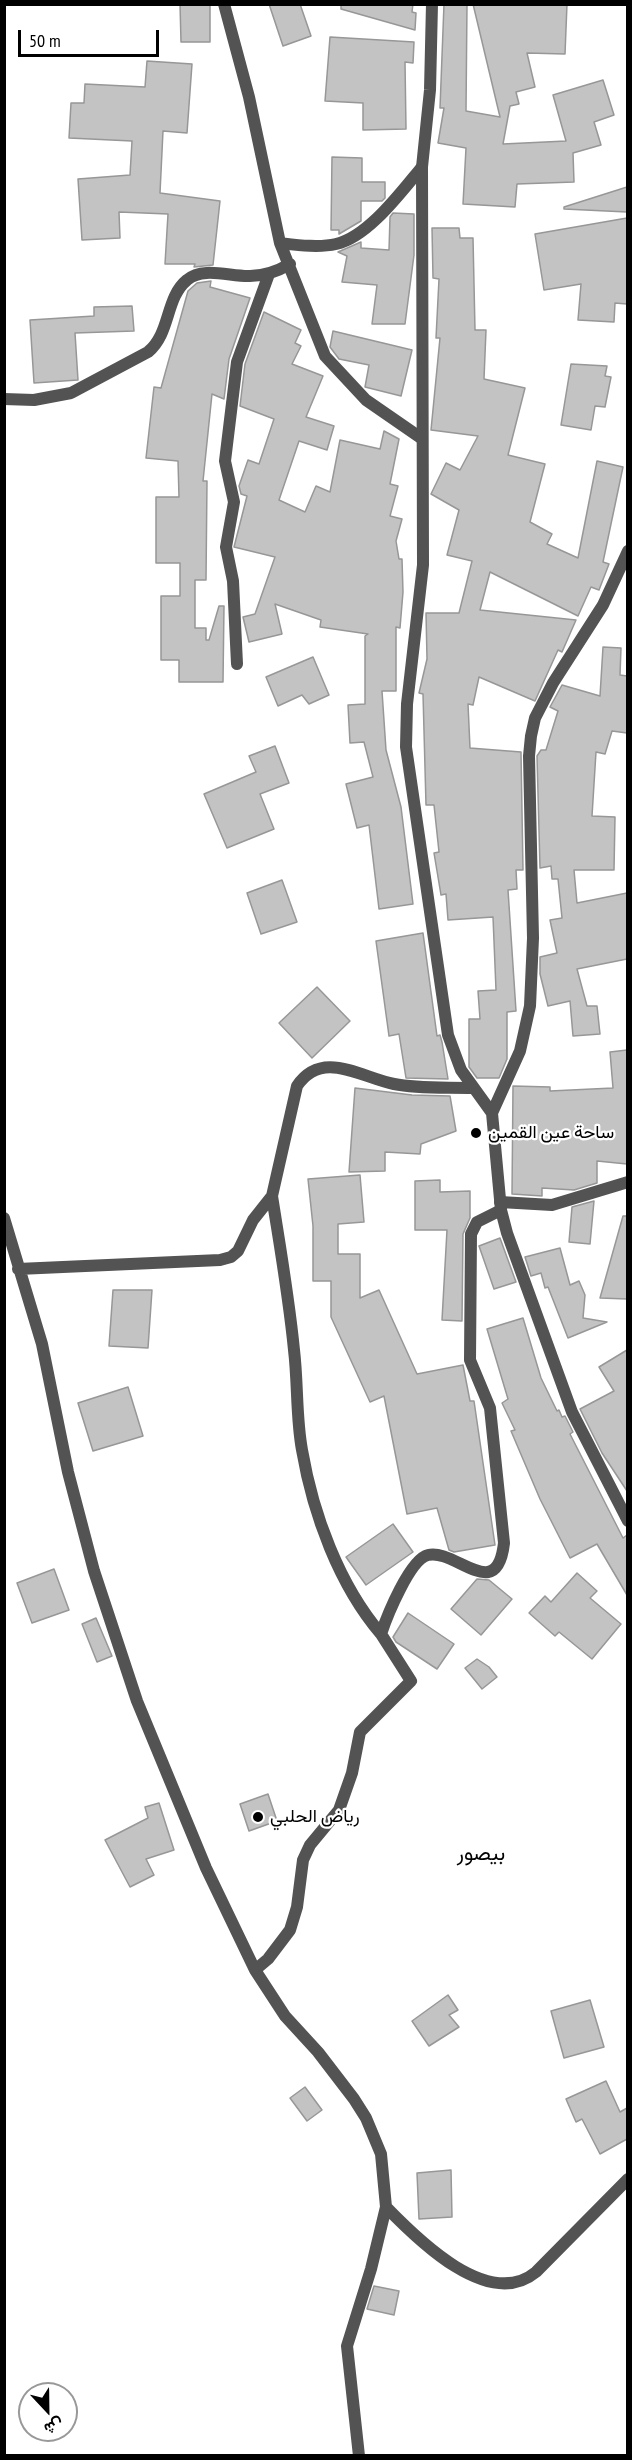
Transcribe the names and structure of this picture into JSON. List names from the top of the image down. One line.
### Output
{"districts":["بيصور"],"places":["ساحة عين القمين","رياض الحلبي"],"scale_bar":"50 m","north":"bottom"}
